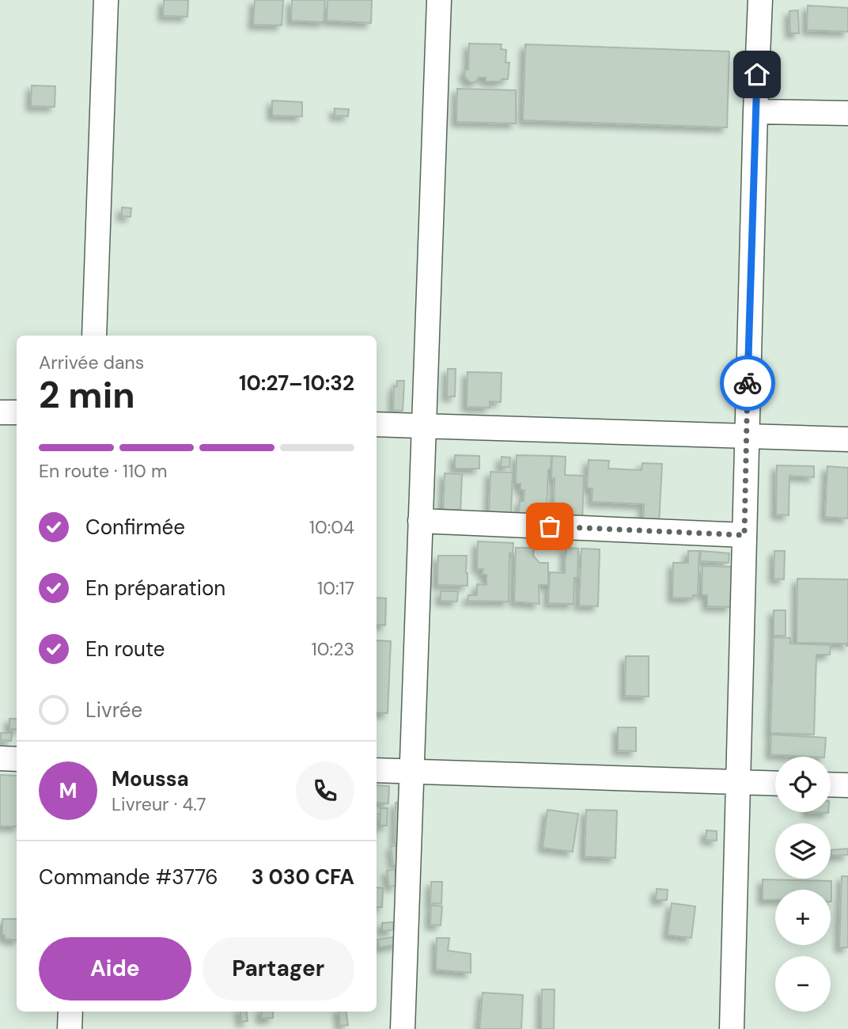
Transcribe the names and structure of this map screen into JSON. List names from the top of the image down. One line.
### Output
{"page":{"heading":["2 min","Arrivée dans","10:27–10:32"],"panel":["Moussa","Livreur · 4.7","Commande #3776","3 030 CFA"],"bar":"En route · 110 m","list":[["Confirmée","10:04"],["En préparation","10:17"],["En route","10:23"],"Livrée"],"map_buttons":["+","−"],"round":"M","buttons":["Aide","Partager"]}}
